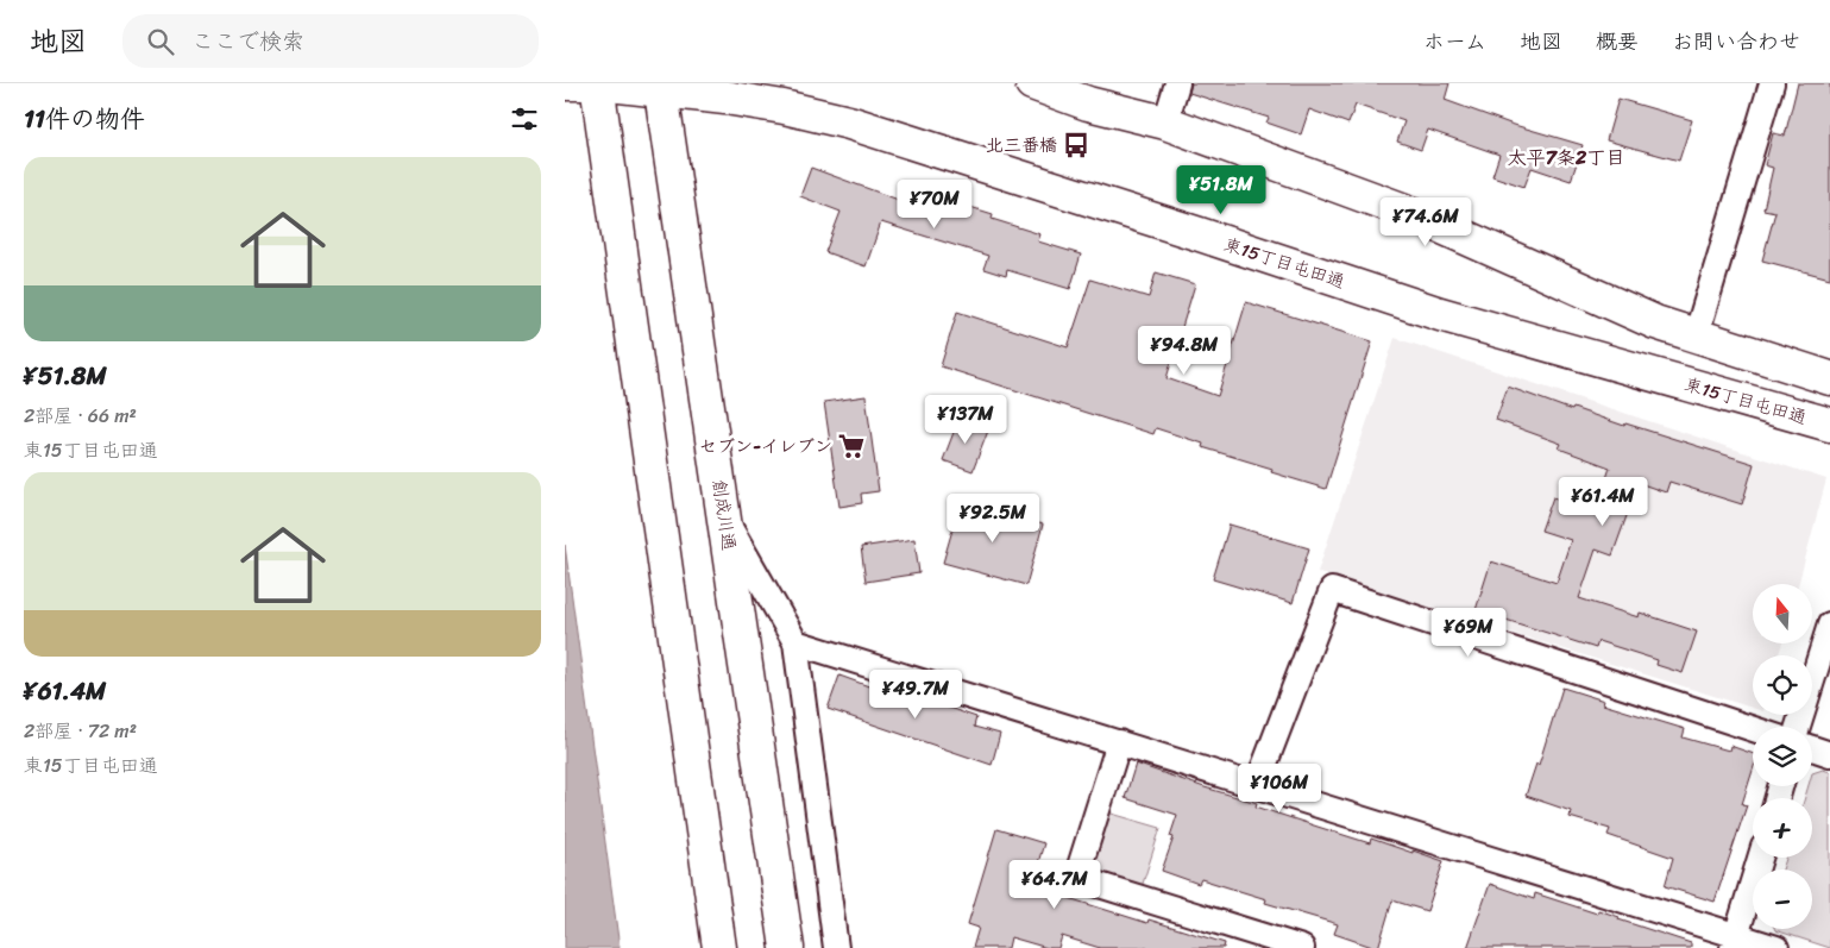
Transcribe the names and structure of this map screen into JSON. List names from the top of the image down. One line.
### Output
{"streets":{"main road":["東15丁目屯田通","創成川通"]},"crossings":[["東15丁目屯田通","創成川通"]],"districts":["太平7条2丁目"],"places":{"bus stop":["北三番橋"],"supermarket":["セブン-イレブン"]},"north":"top","page":{"header":"地図","search":"ここで検索","nav":["ホーム","地図","概要","お問い合わせ"],"heading":"11件の物件","list":[{"name":"¥51.8M","note":"2部屋 · 66 m² · 東15丁目屯田通"},{"name":"¥61.4M","note":"2部屋 · 72 m² · 東15丁目屯田通"}],"price":["¥51.8M","¥70M","¥74.6M","¥94.8M","¥137M","¥61.4M","¥92.5M","¥69M","¥49.7M","¥106M","¥64.7M"],"map_buttons":["+","−"]}}
